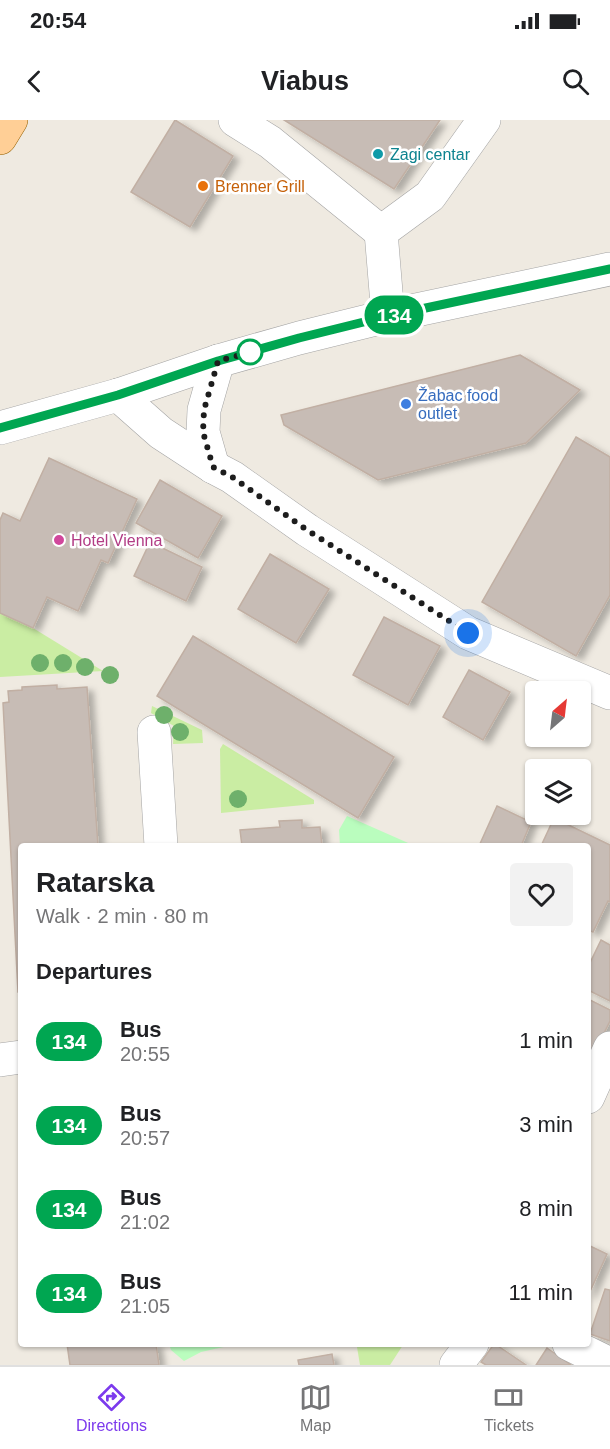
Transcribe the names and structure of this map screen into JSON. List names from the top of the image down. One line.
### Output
{"places":["Zagi centar","Brenner Grill","Žabac food outlet","Hotel Vienna"],"lines":["bus line 134"],"north":"top right","page":{"status":"20:54","header":"Viabus","on_map":"134","heading":[["Ratarska","Walk · 2 min · 80 m"],"Departures"],"list":[{"mark":"134","name":"Bus","note":"20:55","value":"1 min"},{"mark":"134","name":"Bus","note":"20:57","value":"3 min"},{"mark":"134","name":"Bus","note":"21:02","value":"8 min"},{"mark":"134","name":"Bus","note":"21:05","value":"11 min"}],"tabs":["Directions","Map","Tickets"]}}
